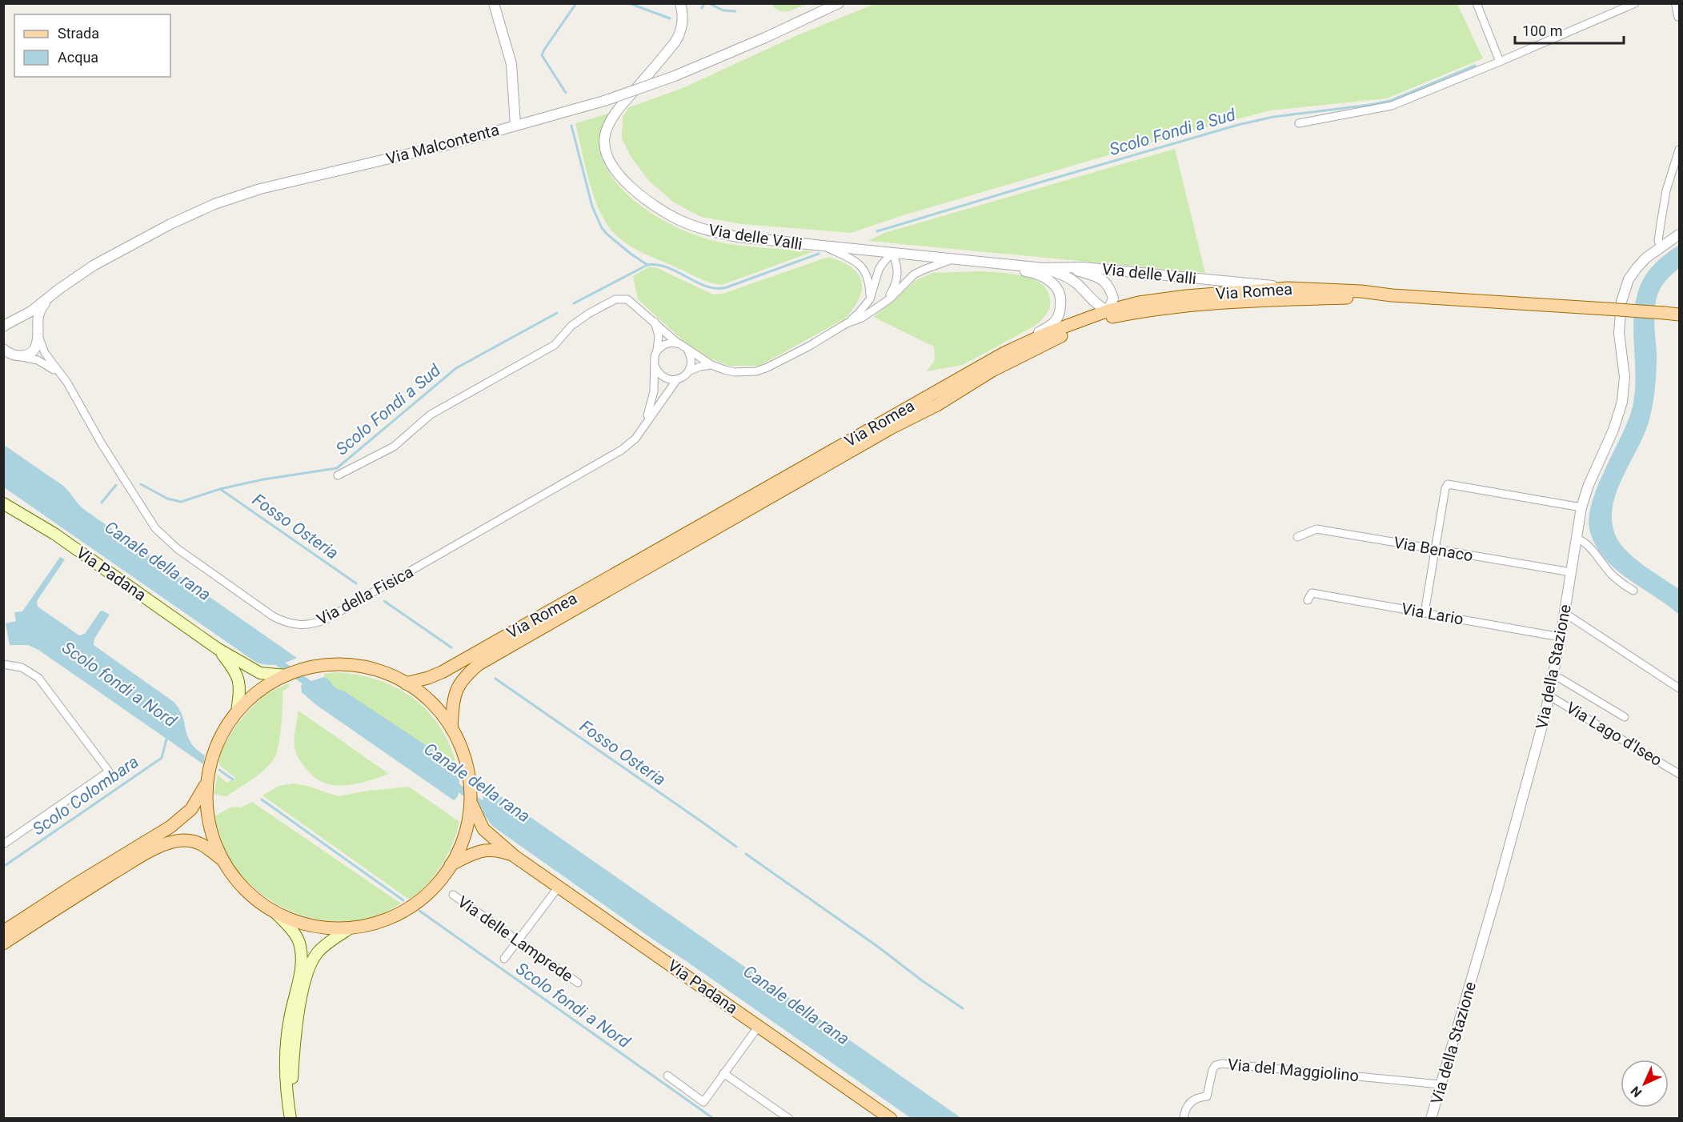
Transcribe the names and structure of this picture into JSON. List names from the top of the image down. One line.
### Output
{"streets":{"main road":["Via Romea","Via Padana"],"street":["Via Malcontenta","Via delle Valli","Via Benaco","Via della Fisica","Via Lario","Via della Stazione","Via Lago d'Iseo","Via delle Lamprede","Via del Maggiolino"]},"crossings":[["Via Malcontenta","Via della Fisica"],["Via delle Valli","Via Romea"],["Via Benaco","Via della Stazione"],["Via Lario","Via della Stazione"],["Via della Stazione","Via Lago d'Iseo"],["Via della Stazione","Via del Maggiolino"]],"water":["Scolo Fondi a Sud","Fosso Osteria","Canale della rana","Scolo fondi a Nord","Scolo Colombara"],"legend":["Strada","Acqua"],"scale_bar":"100 m","north":"bottom left"}
